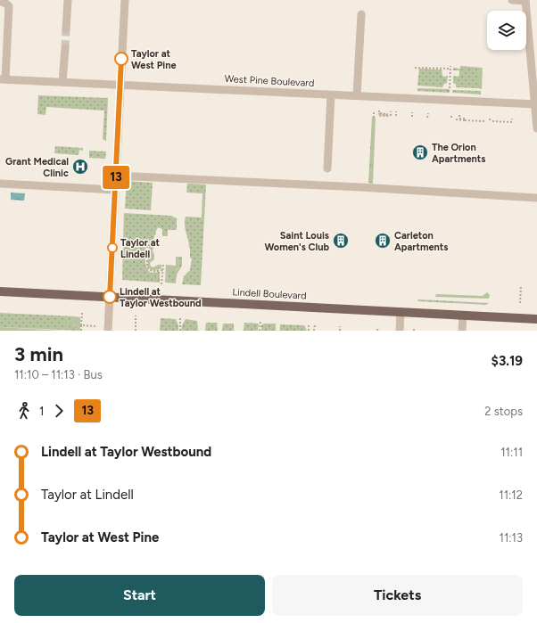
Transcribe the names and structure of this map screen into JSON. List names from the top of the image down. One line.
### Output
{"streets":{"main road":["Lindell Boulevard"],"street":["West Pine Boulevard"]},"places":{"other":["Taylor at West Pine","Taylor at Lindell","Lindell at Taylor Westbound"],"building":["The Orion Apartments","Saint Louis Women's Club","Carleton Apartments"],"hospital":["Grant Medical Clinic"]},"lines":["bus line 13"],"page":{"on_map":"13","heading":["3 min","11:10 – 11:13 · Bus","$3.19"],"legs":["1","13","2 stops"],"list":[{"name":"Lindell at Taylor Westbound","value":"11:11"},{"name":"Taylor at Lindell","value":"11:12"},{"name":"Taylor at West Pine","value":"11:13"}],"buttons":["Start","Tickets"]}}
